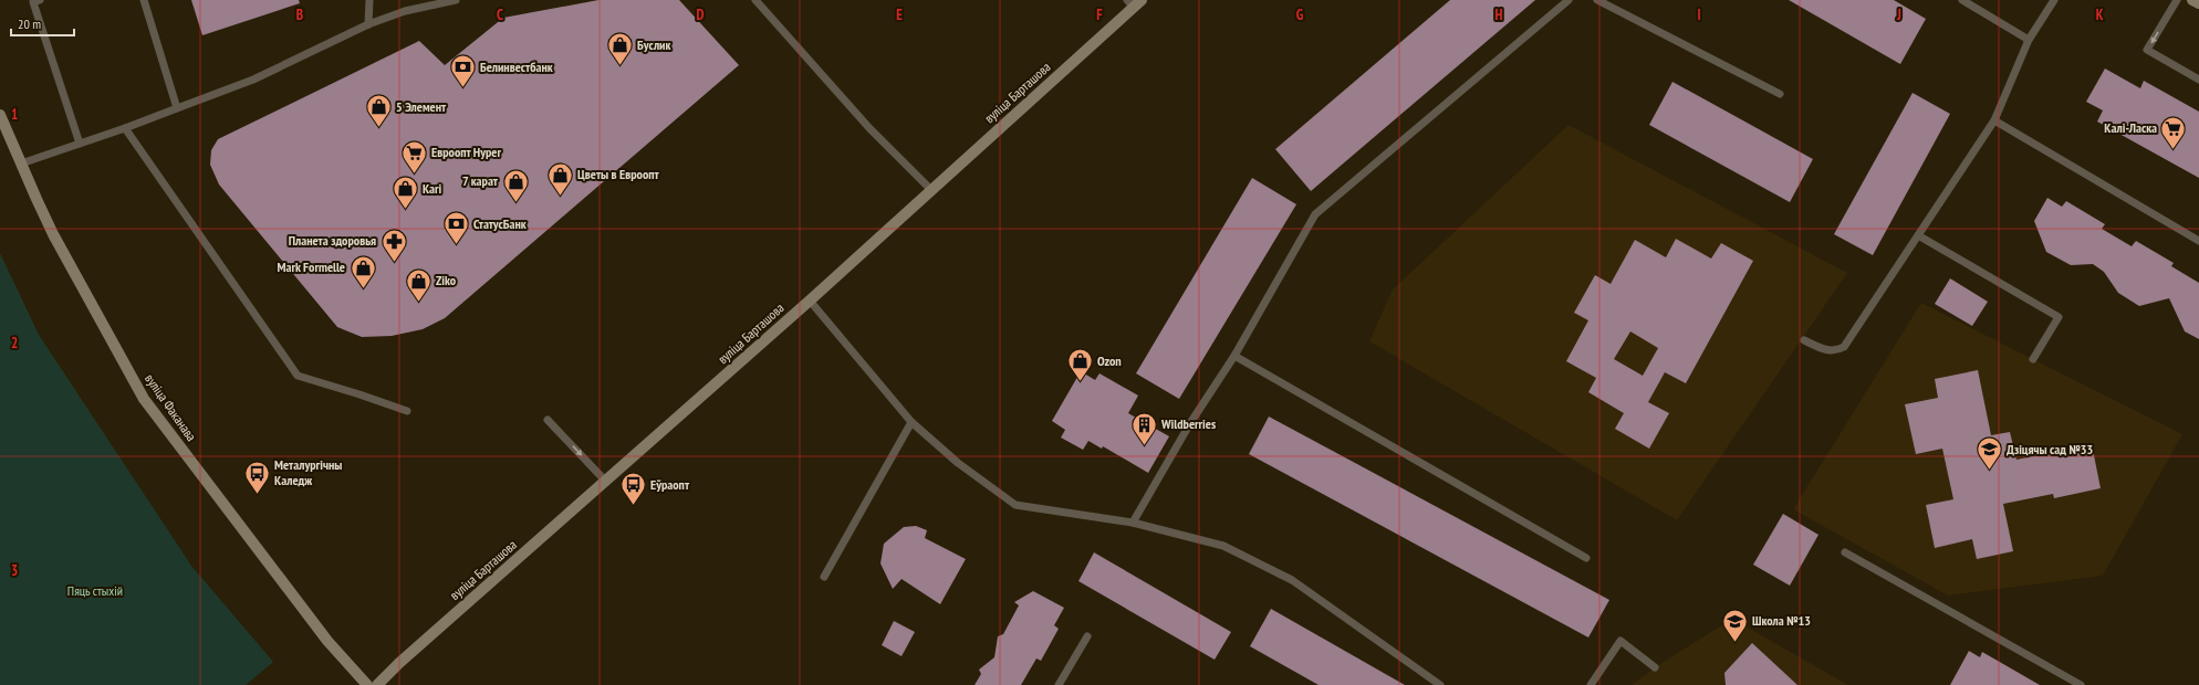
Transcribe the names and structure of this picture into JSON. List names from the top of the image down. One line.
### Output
{"streets":{"main road":["вуліца Барташова","вуліца Факанава"]},"parks":["Пяць стыхій"],"places":{"shop":["Буслик","5 Элемент","Цветы в Евроопт","7 карат","Kari","Mark Formelle","Ziko","Ozon"],"bank":["Белинвестбанк","СтатусБанк"],"supermarket":["Калі-Ласка","Евроопт Hyper"],"pharmacy":["Планета здоровья"],"building":["Wildberries"],"school or university":["Дзіцячы сад №33","Школа №13"],"bus stop":["Металургічны Каледж","Еўраопт"]},"scale_bar":"20 m","grid":{"columns":["B","C","D","E","F","G","H","I","J","K"],"rows":["1","2","3"]}}
